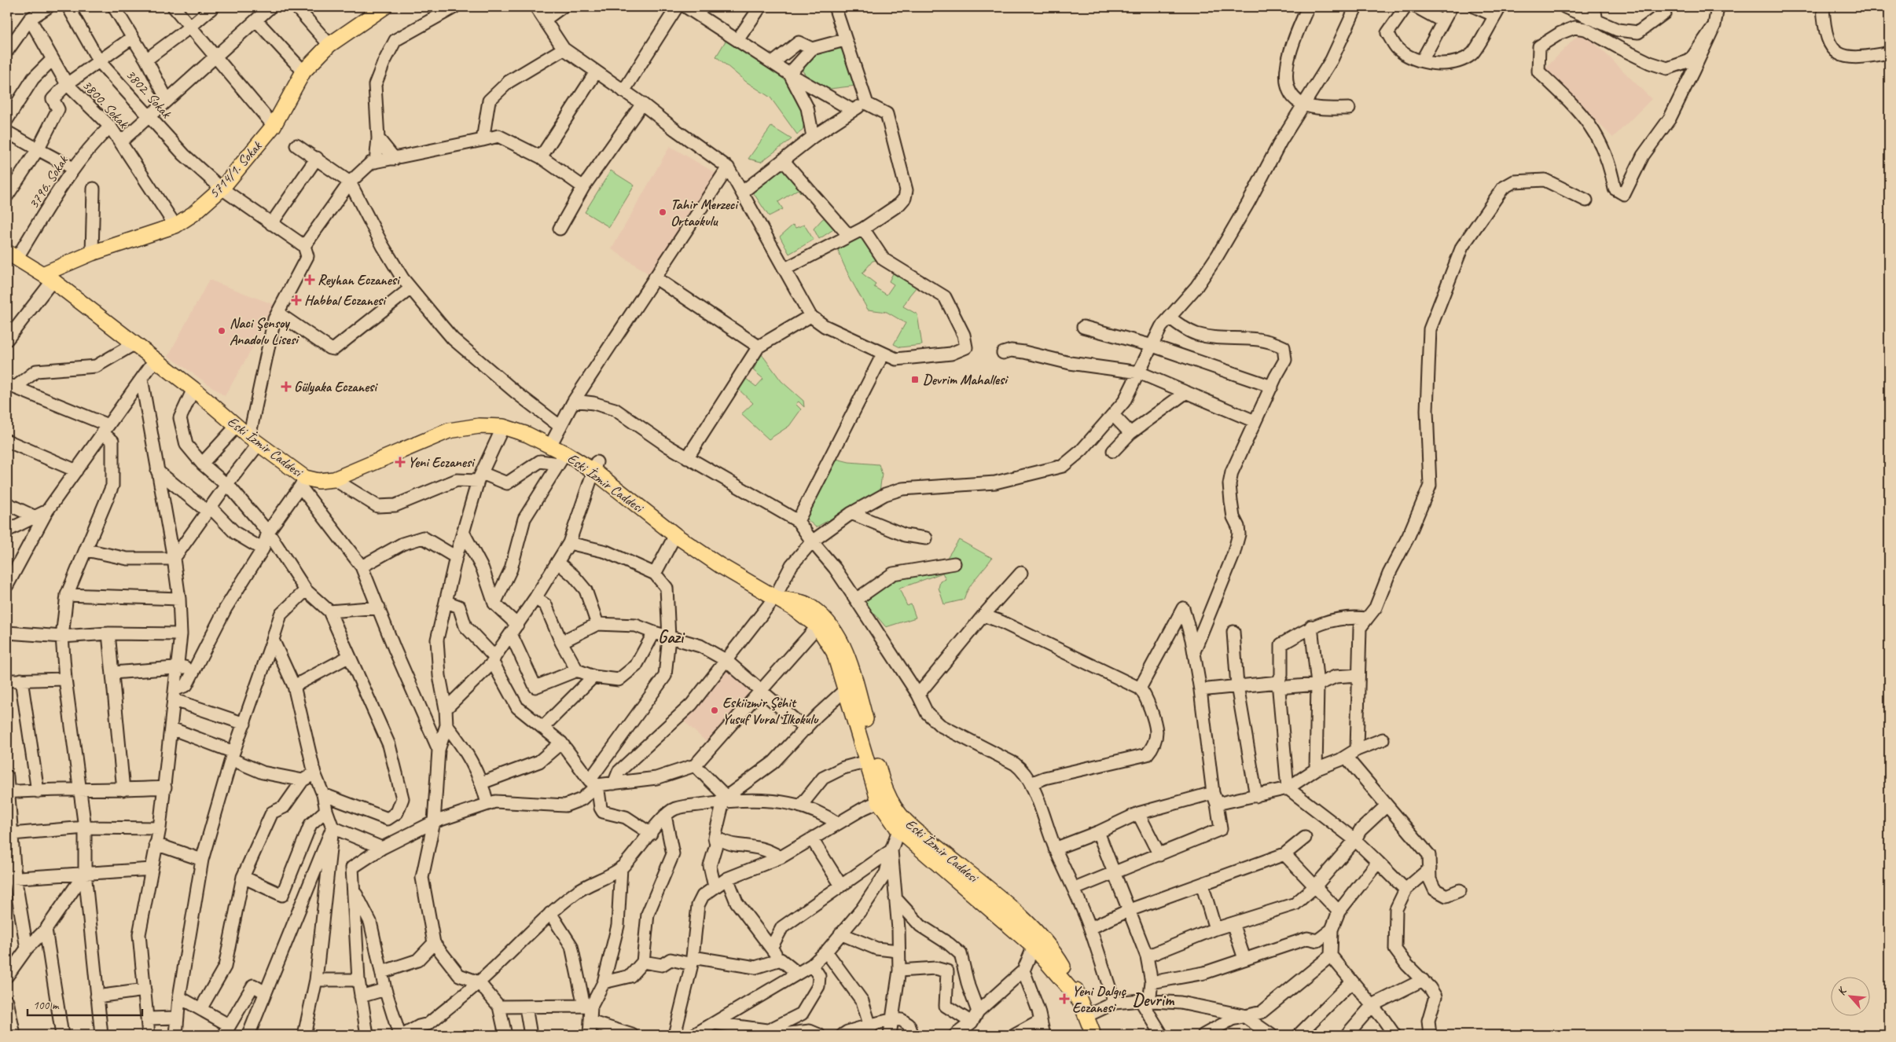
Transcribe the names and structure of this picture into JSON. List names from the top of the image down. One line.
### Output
{"streets":{"main road":["5714/1. Sokak","Eski İzmir Caddesi"],"street":["3802. Sokak","3800. Sokak","3796. Sokak"]},"crossings":[["3802. Sokak","5714/1. Sokak"],["3800. Sokak","5714/1. Sokak"],["3800. Sokak","3796. Sokak"],["5714/1. Sokak","Eski İzmir Caddesi"],["3796. Sokak","Eski İzmir Caddesi"]],"districts":["Gazi","Devrim"],"places":{"other":["Tahir Merzeci Ortaokulu","Naci Şensoy Anadolu Lisesi","Eskiizmir Şehit Yusuf Vural İlkokulu"],"health":["Reyhan Eczanesi","Habbal Eczanesi","Gülyaka Eczanesi","Yeni Eczanesi","Yeni Dalgıç Eczanesi"],"transit":["Devrim Mahallesi"]},"scale_bar":"100 m","north":"top left"}
